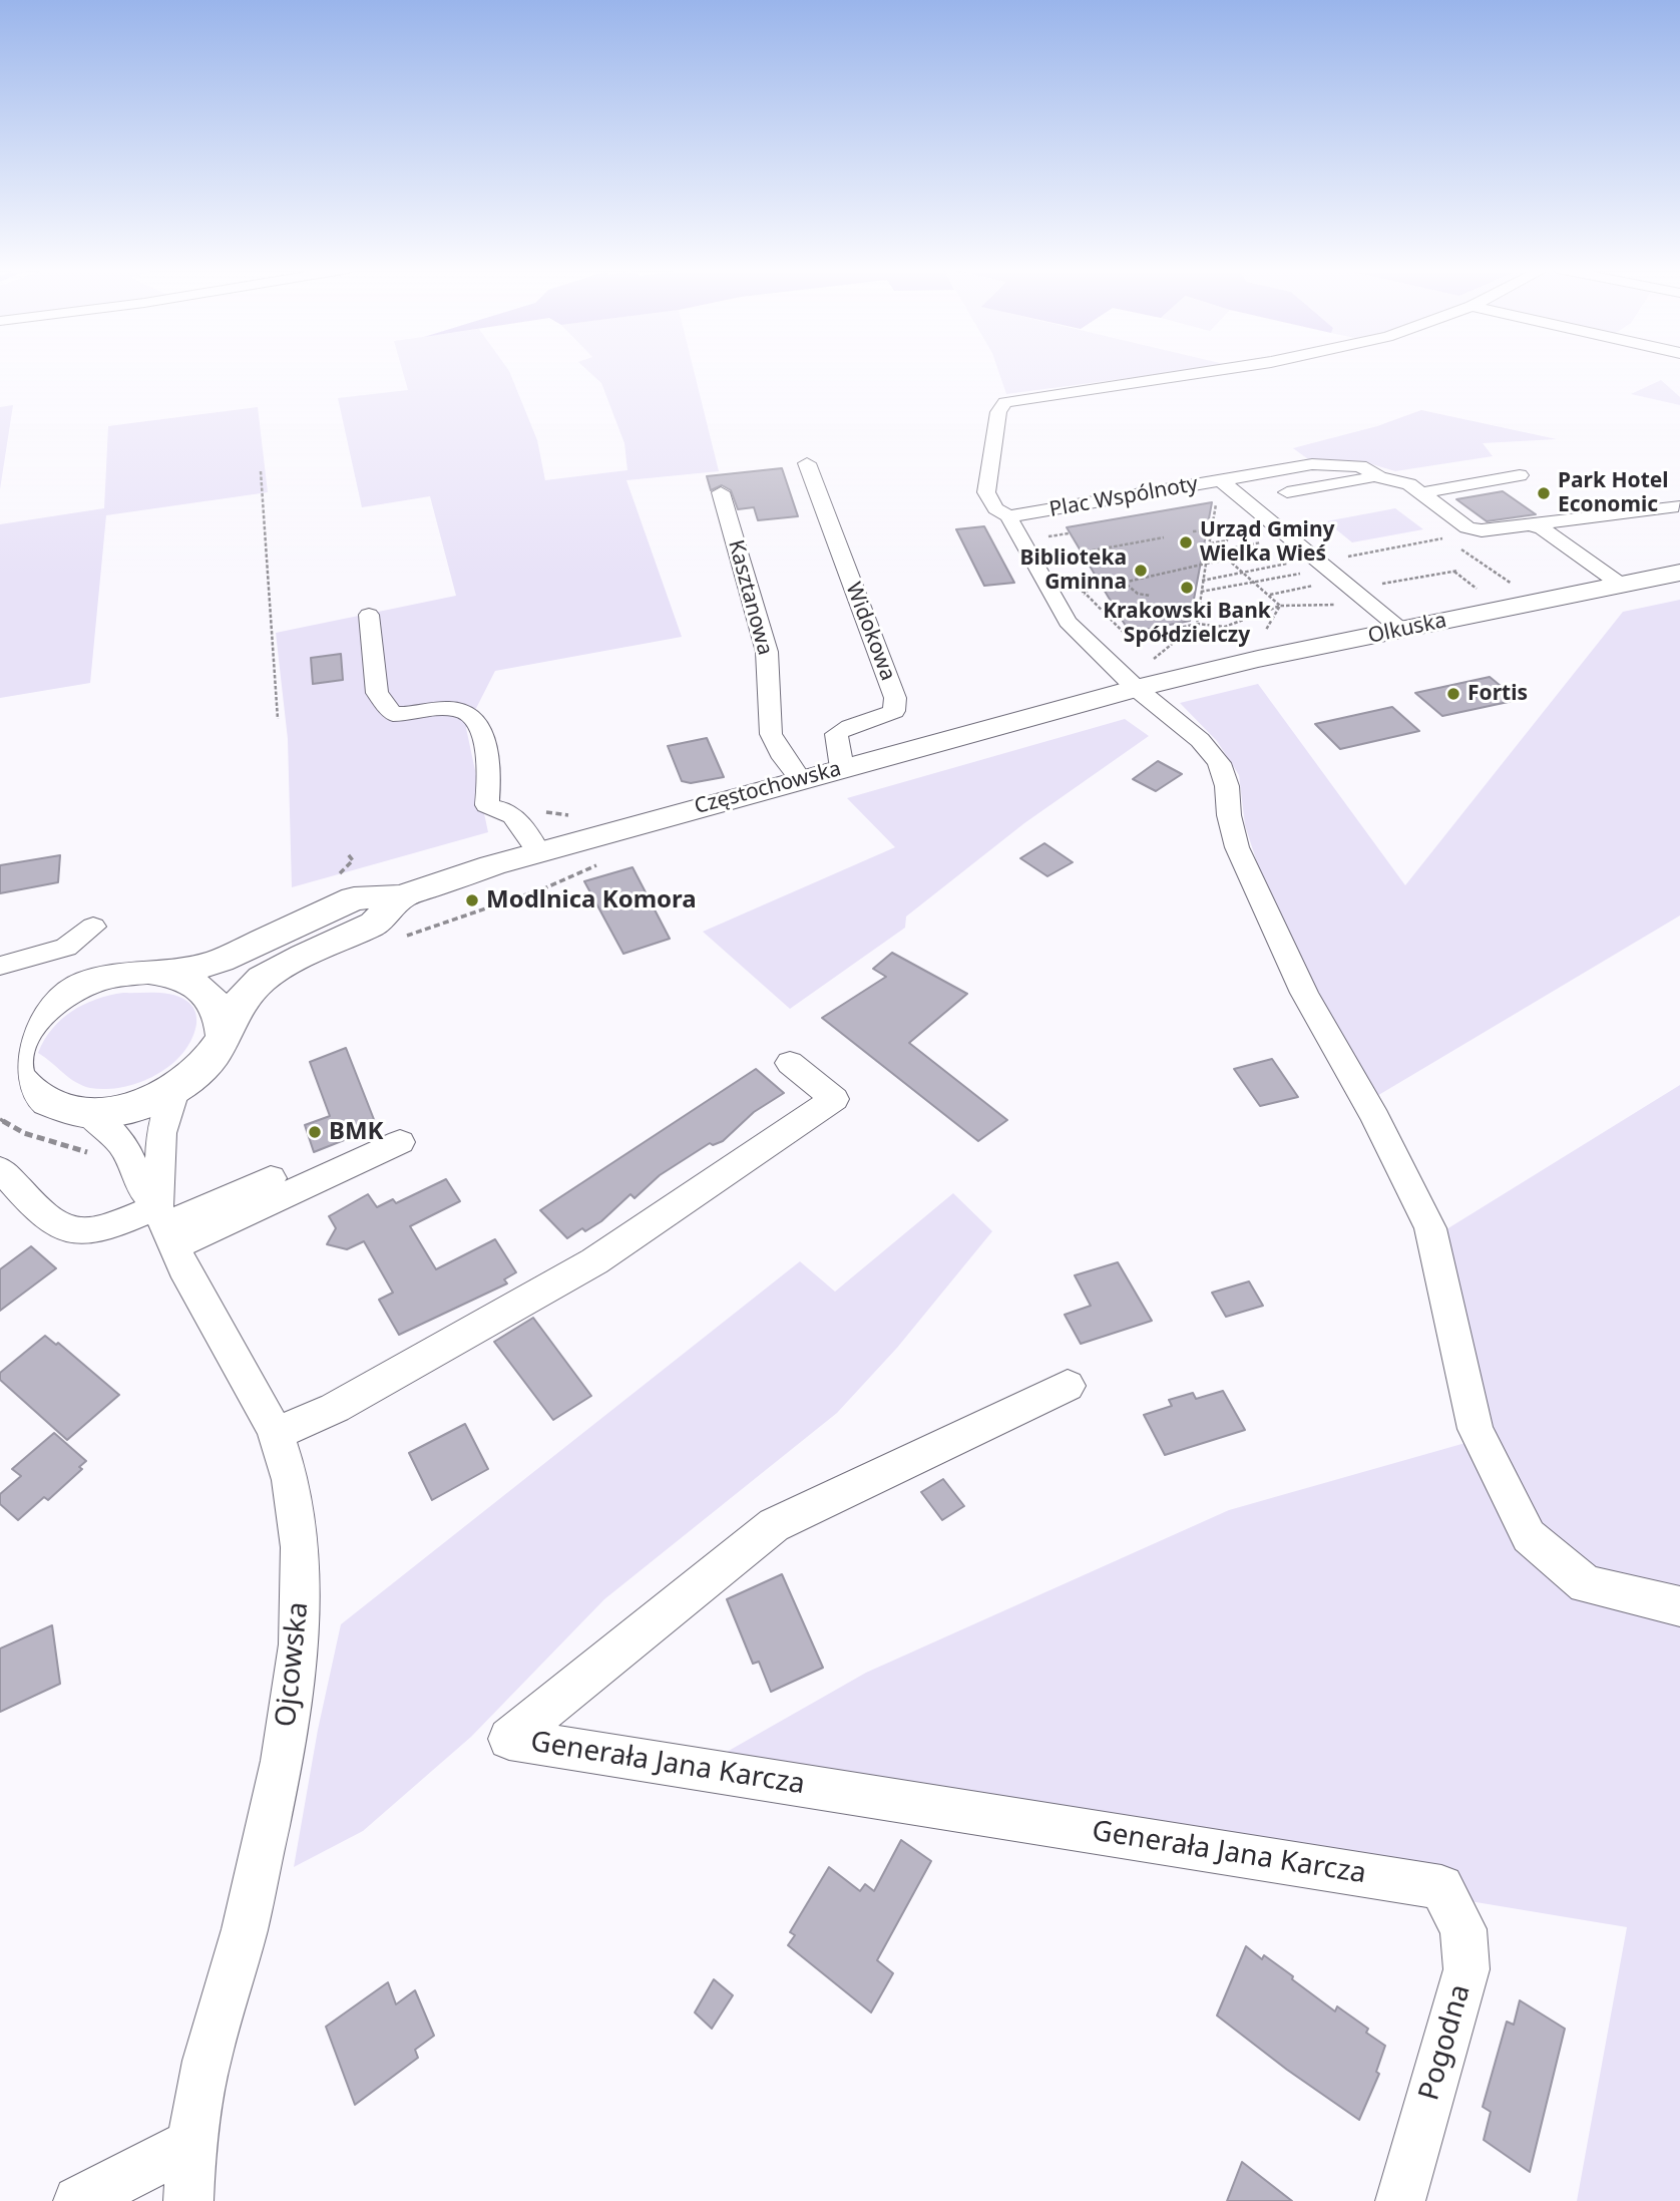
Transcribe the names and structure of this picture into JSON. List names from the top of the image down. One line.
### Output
{"streets":{"main road":["Olkuska","Częstochowska"],"street":["Plac Wspólnoty","Kasztanowa","Widokowa","Ojcowska","Generała Jana Karcza","Pogodna"]},"crossings":[["Plac Wspólnoty","Olkuska"],["Plac Wspólnoty","Częstochowska"],["Kasztanowa","Częstochowska"],["Olkuska","Częstochowska"],["Widokowa","Częstochowska"],["Częstochowska","Ojcowska"],["Generała Jana Karcza","Pogodna"]],"places":["Park Hotel Economic","Urząd Gminy Wielka Wieś","Biblioteka Gminna","Krakowski Bank Spółdzielczy","Fortis","Modlnica Komora","BMK"]}
